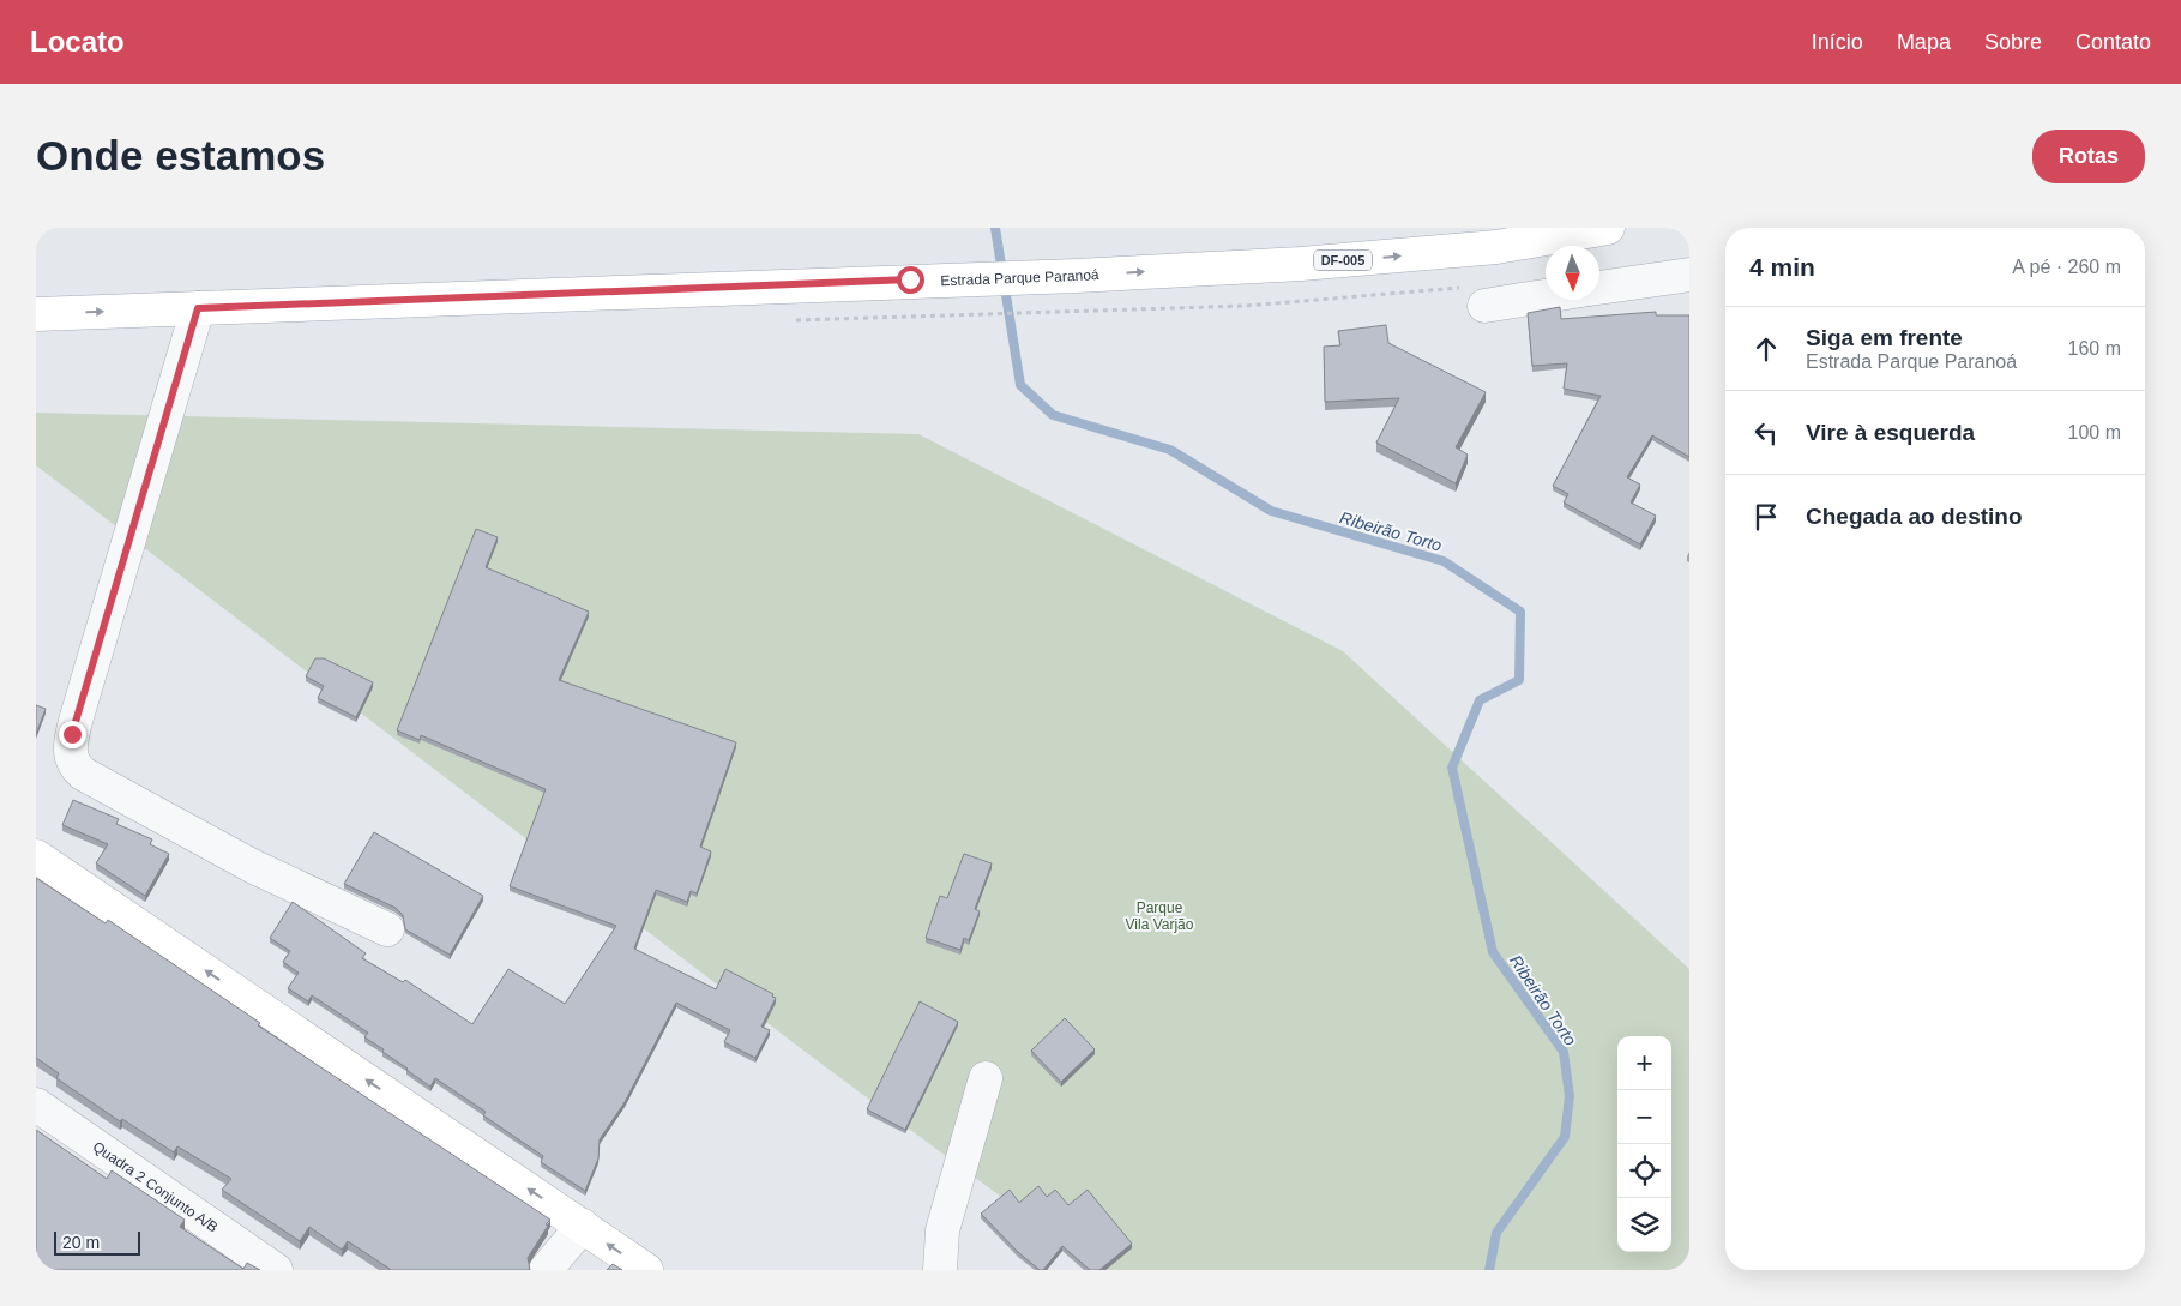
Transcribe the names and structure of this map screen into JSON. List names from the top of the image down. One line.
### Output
{"streets":{"main road":["DF-005","Estrada Parque Paranoá"],"street":["Quadra 2 Conjunto A/B"]},"one_way":["Estrada Parque Paranoá"],"water":["Ribeirão Torto"],"parks":["Parque Vila Varjão"],"scale_bar":"20 m","north":"bottom","page":{"header":"Locato","nav":["Início","Mapa","Sobre","Contato"],"buttons":"Rotas","title":"Onde estamos","heading":["4 min","A pé · 260 m"],"list":[["Siga em frente","Estrada Parque Paranoá","160 m"],["Vire à esquerda","100 m"],"Chegada ao destino"],"map_buttons":["+","−"],"scale":"20 m"}}
